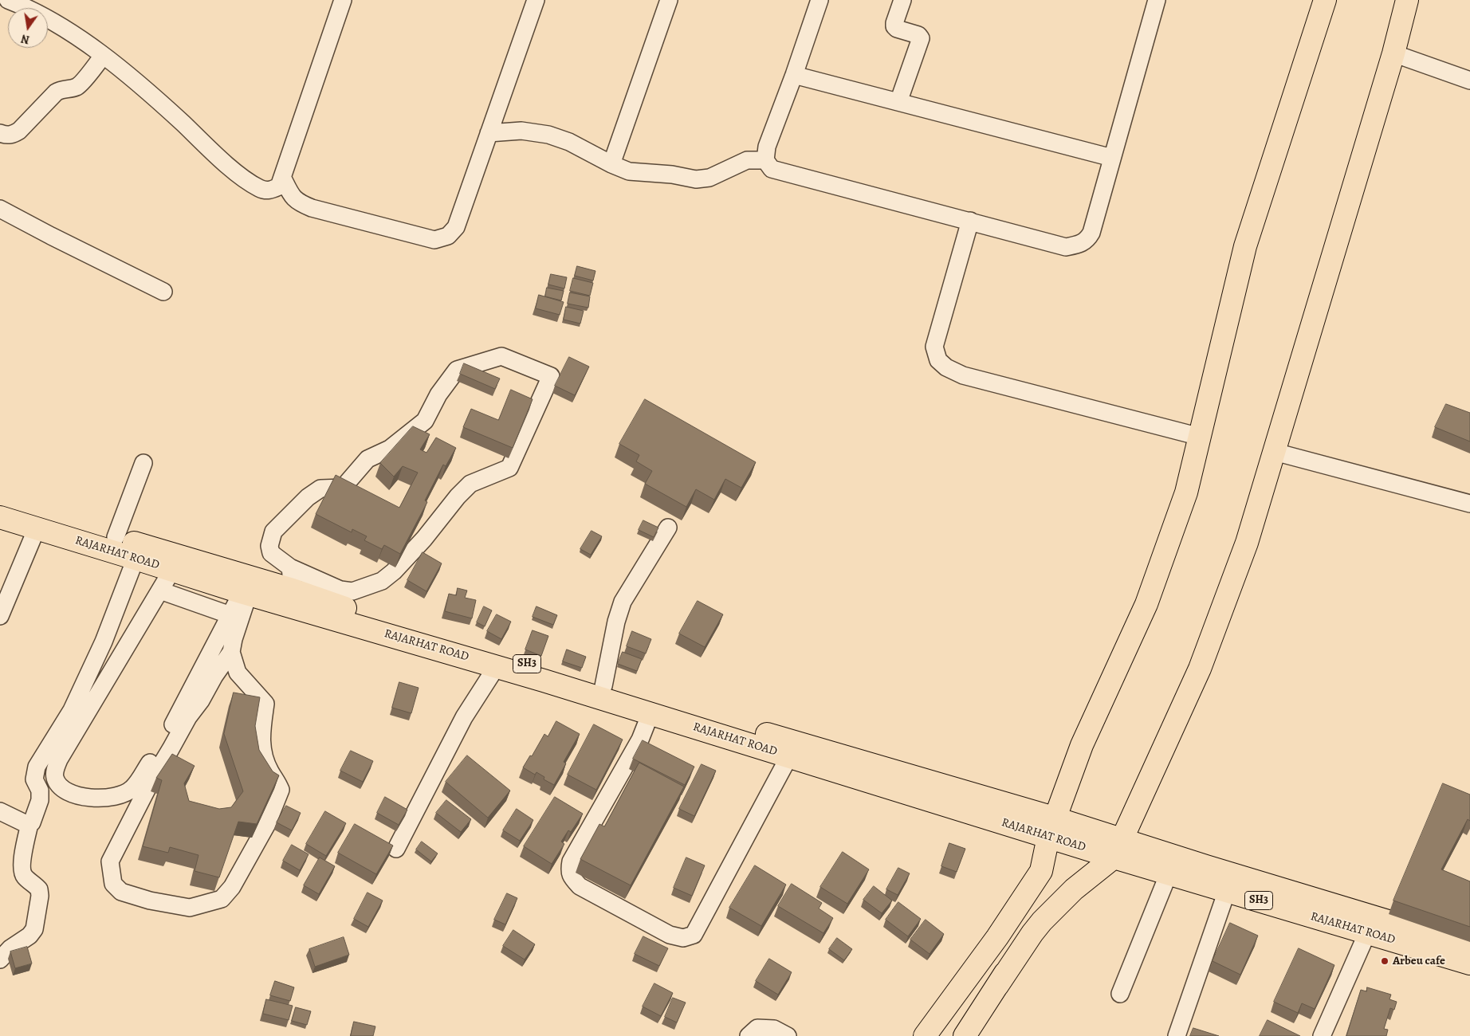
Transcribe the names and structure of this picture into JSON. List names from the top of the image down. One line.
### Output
{"streets":{"main road":["RAJARHAT ROAD","SH3"]},"places":["Arbeu cafe"],"north":"bottom"}
